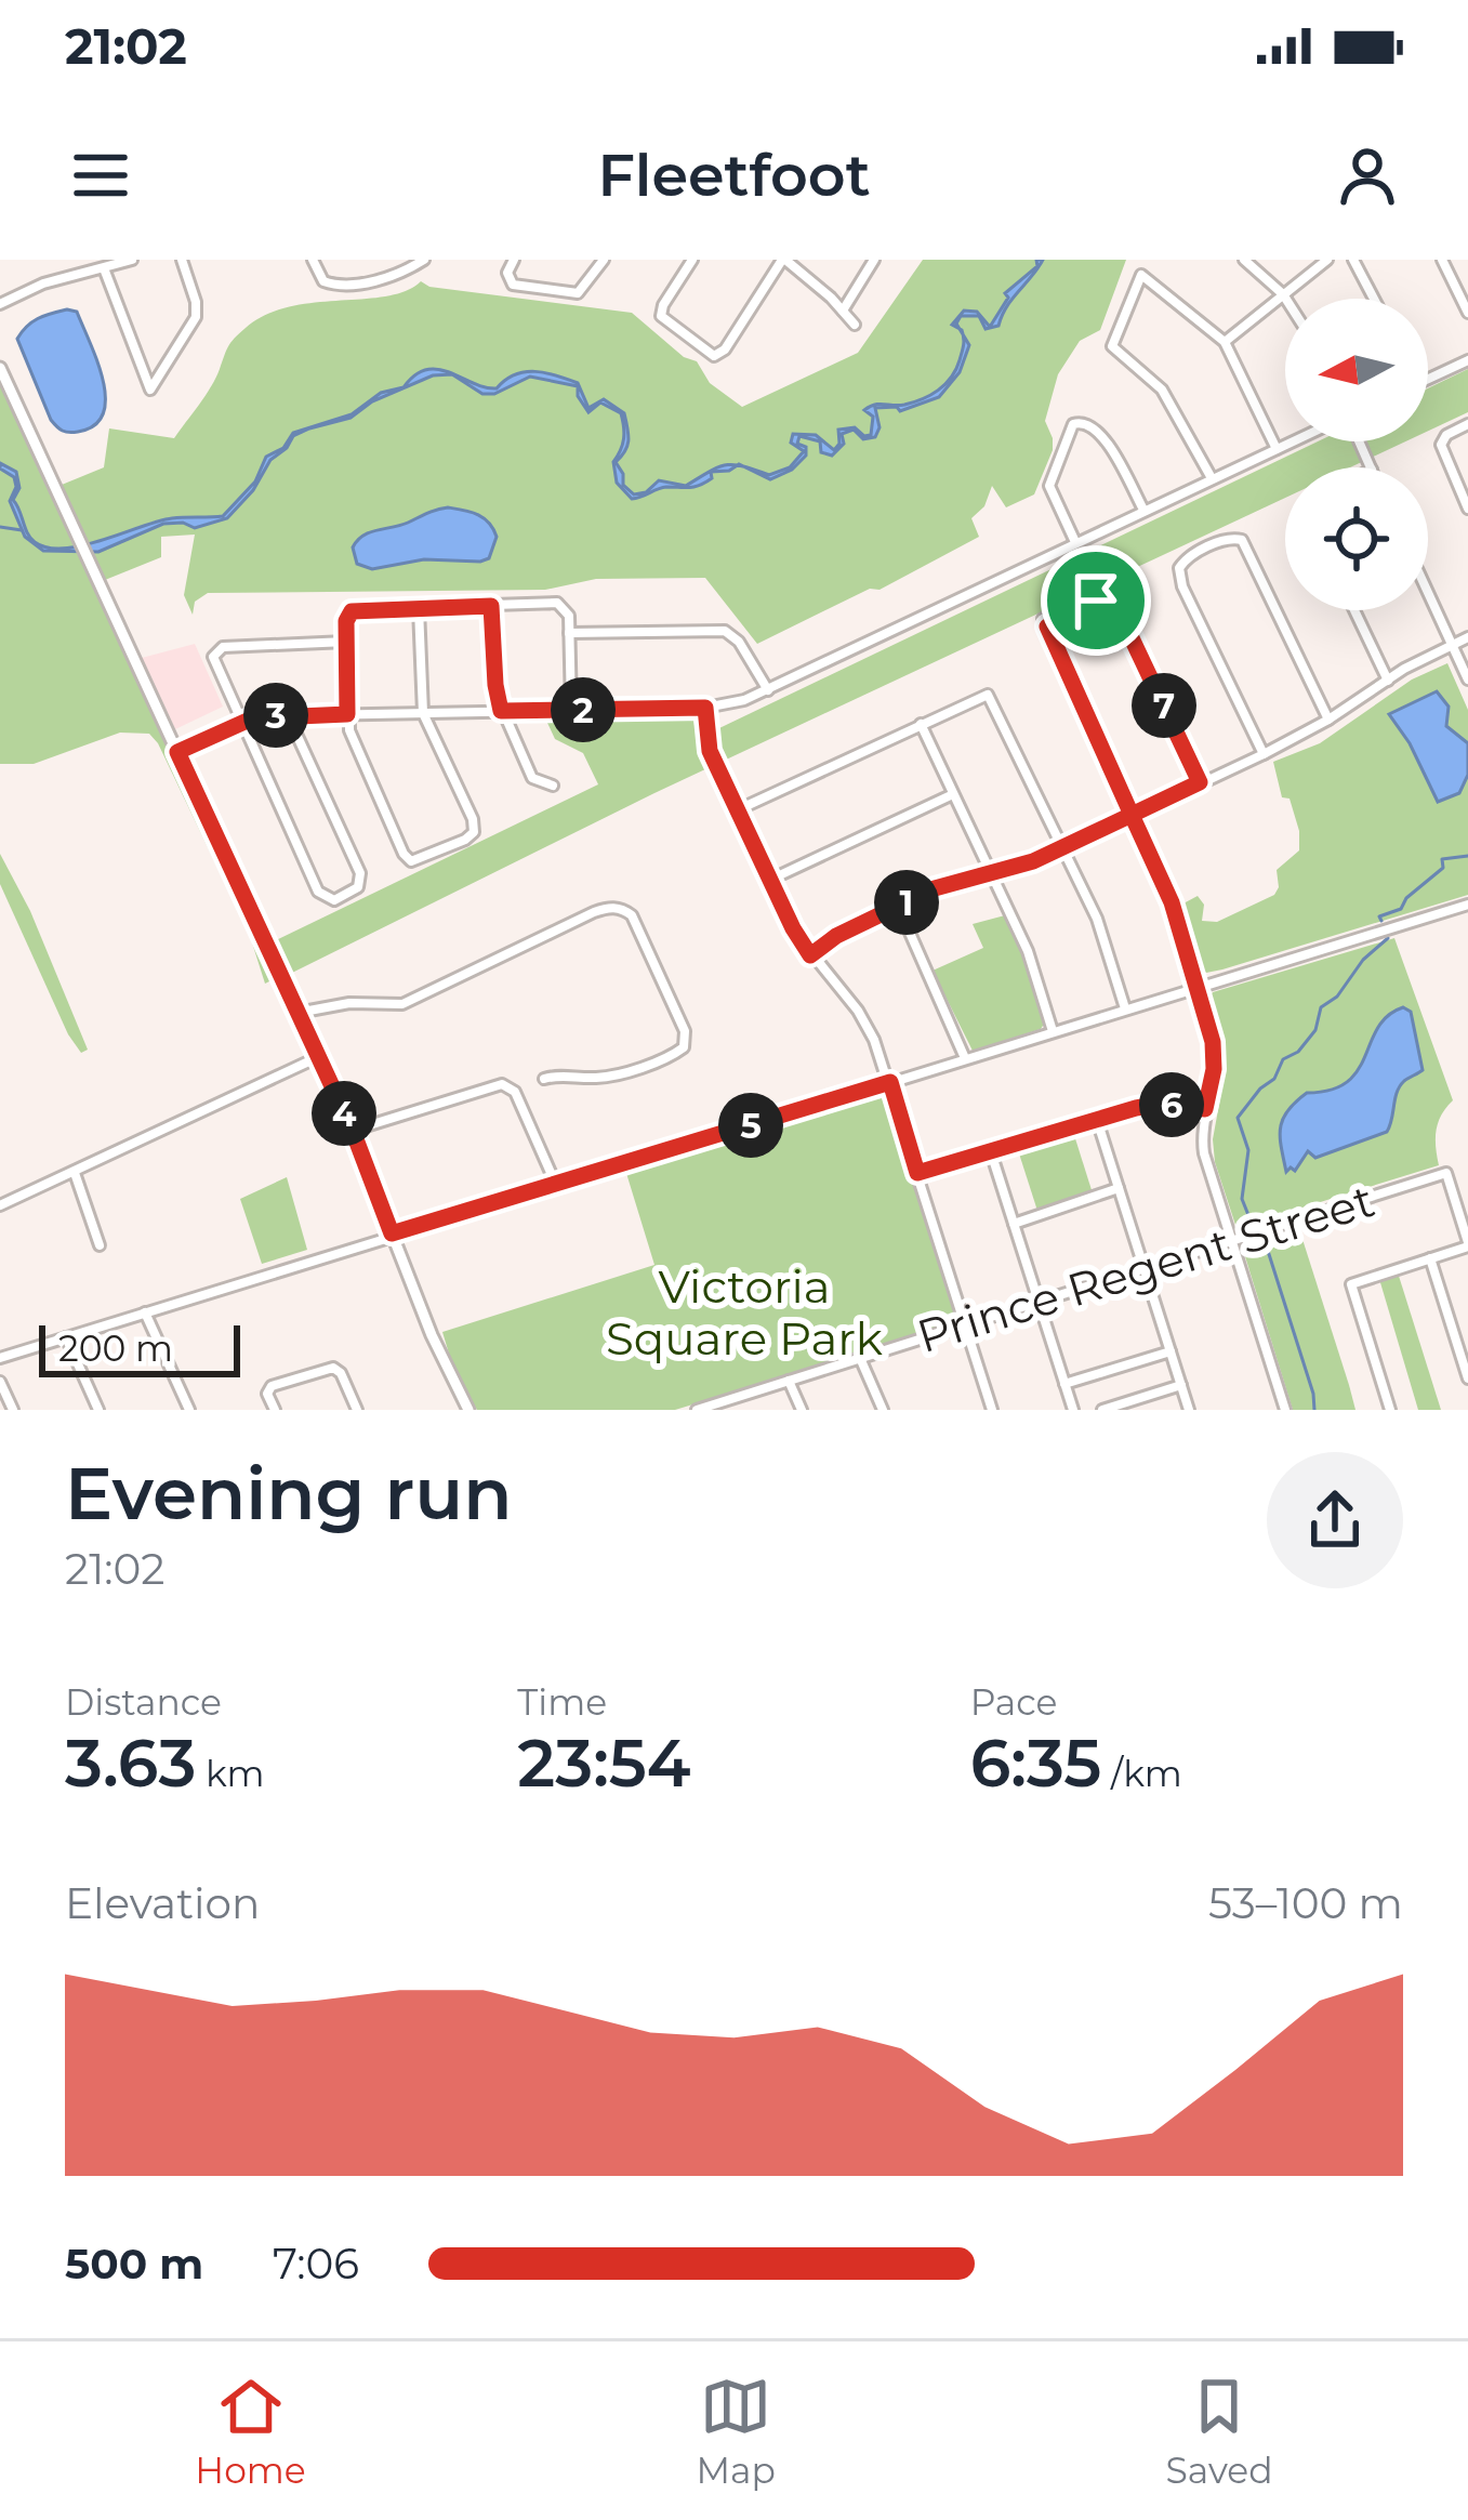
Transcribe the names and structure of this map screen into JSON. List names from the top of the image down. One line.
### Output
{"streets":{"street":["Prince Regent Street"]},"parks":["Victoria Square Park"],"scale_bar":"200 m","north":"left","page":{"status":"21:02","header":"Fleetfoot","pins":["7","2","3","1","6","4","5"],"scale":"200 m","heading":["Evening run","21:02"],"stats":[["Distance","3.63 km"],["Time","23:54"],["Pace","6:35 /km"]],"chart":["Elevation","53–100 m"],"list":[{"name":"500 m","note":"7:06"}],"tabs":["Home","Map","Saved"]}}
